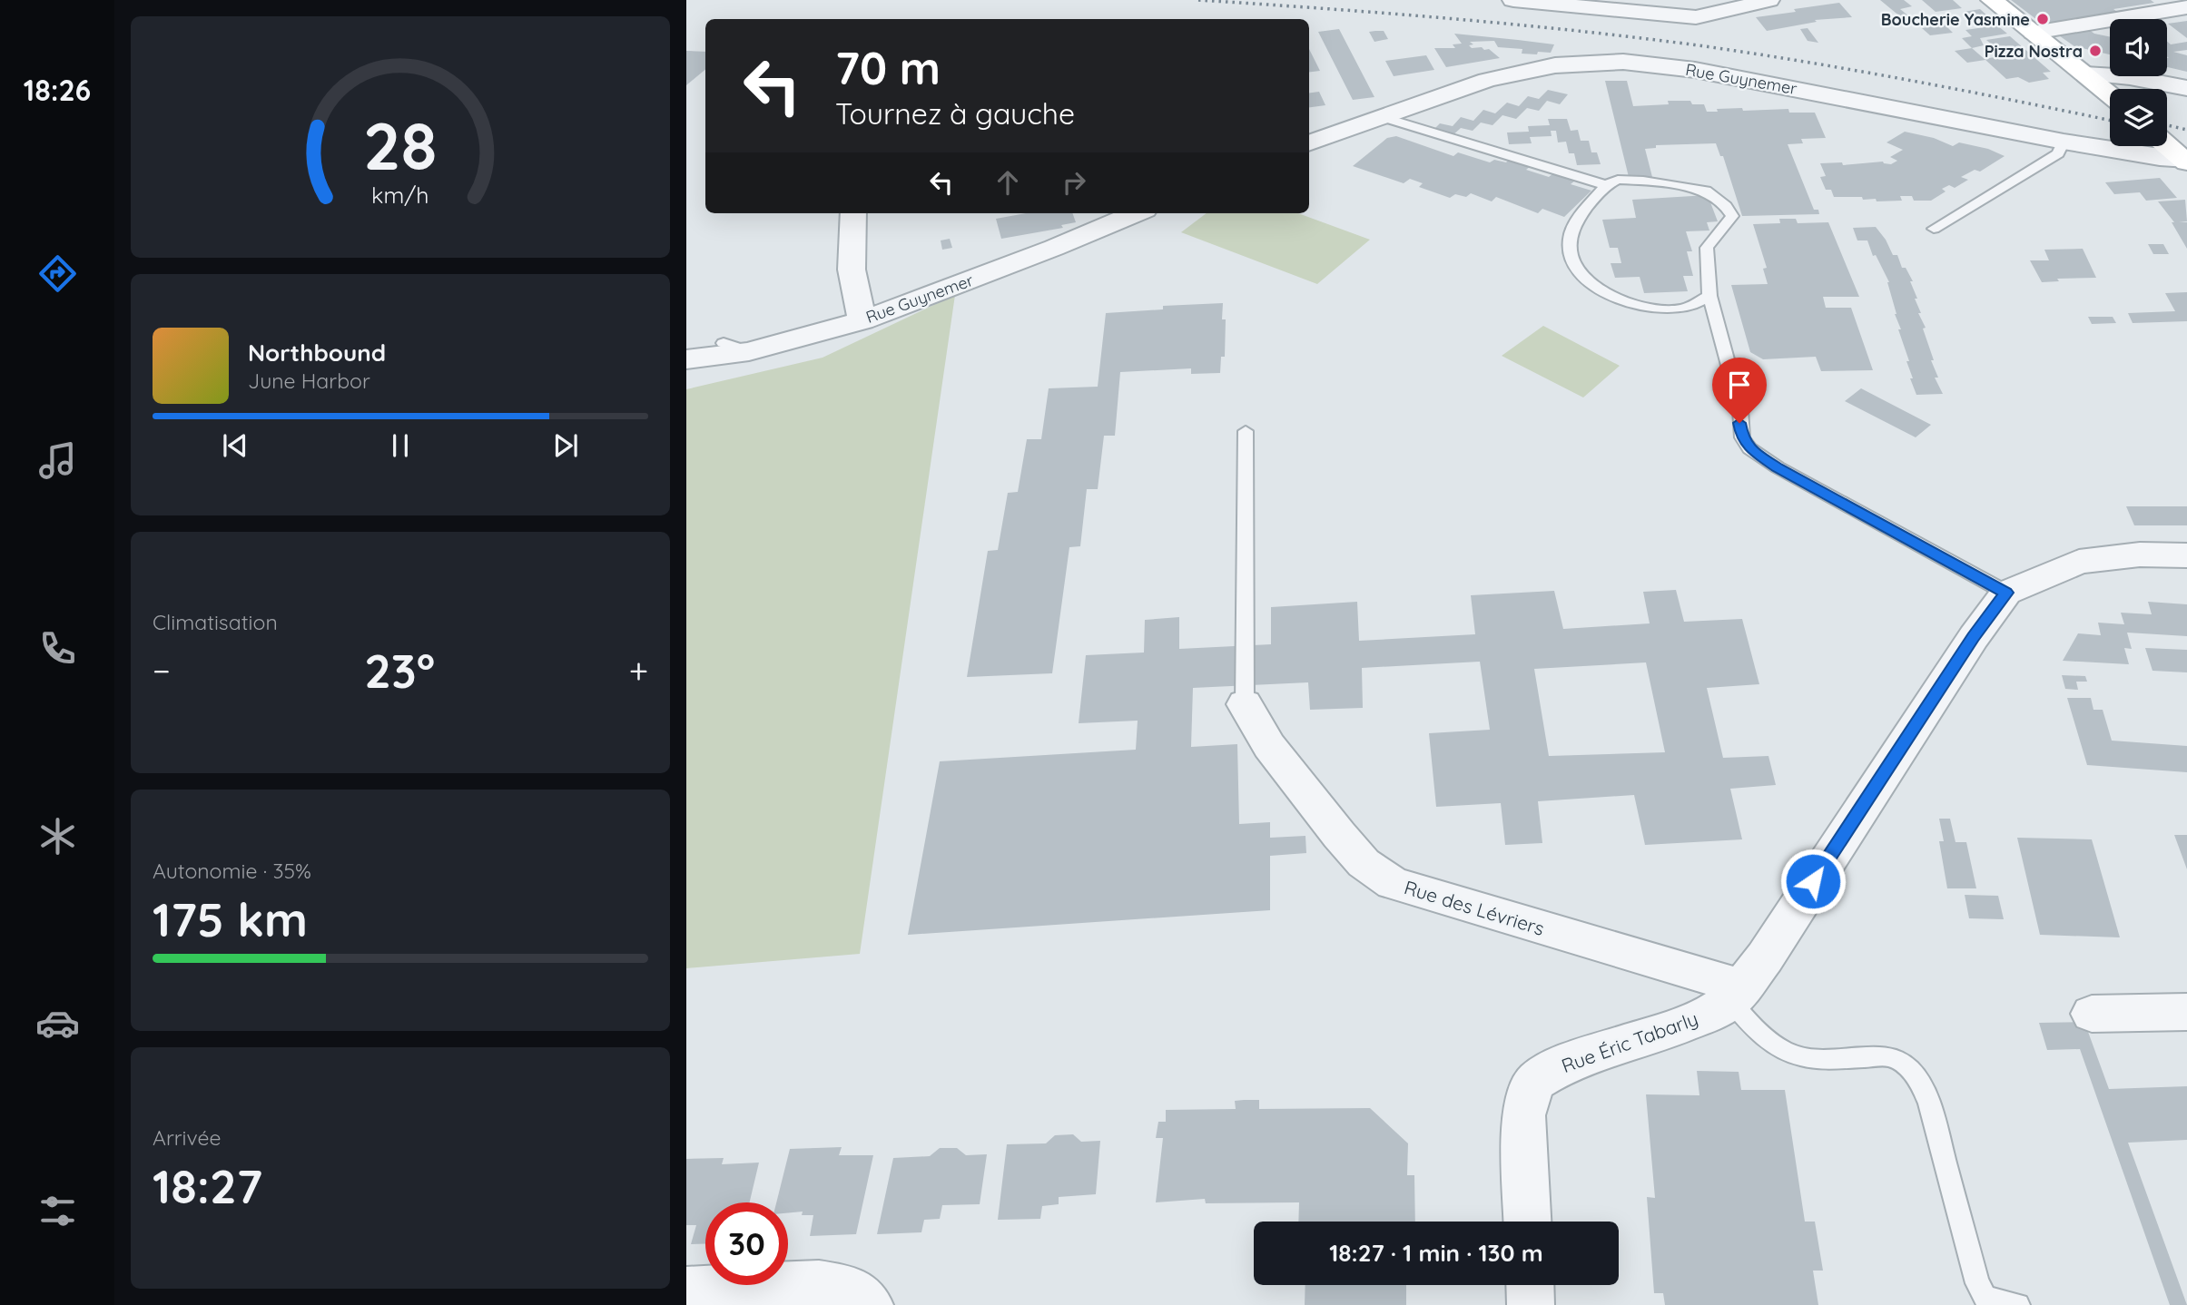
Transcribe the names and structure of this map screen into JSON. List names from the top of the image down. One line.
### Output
{"streets":{"street":["Rue Guynemer","Rue des Lévriers","Rue Éric Tabarly"]},"crossings":[["Rue des Lévriers","Rue Éric Tabarly"]],"places":["Boucherie Yasmine","Pizza Nostra"],"page":{"tabs":"18:26","turn":["70 m","Tournez à gauche"],"song":["Northbound","June Harbor"],"tile":["Climatisation",["Autonomie · 35%","175 km"],["Arrivée","18:27"]],"heat":["−","23°","+"],"limit":"30","trip":"18:27 · 1 min · 130 m","gauge":["28","km/h"]}}
